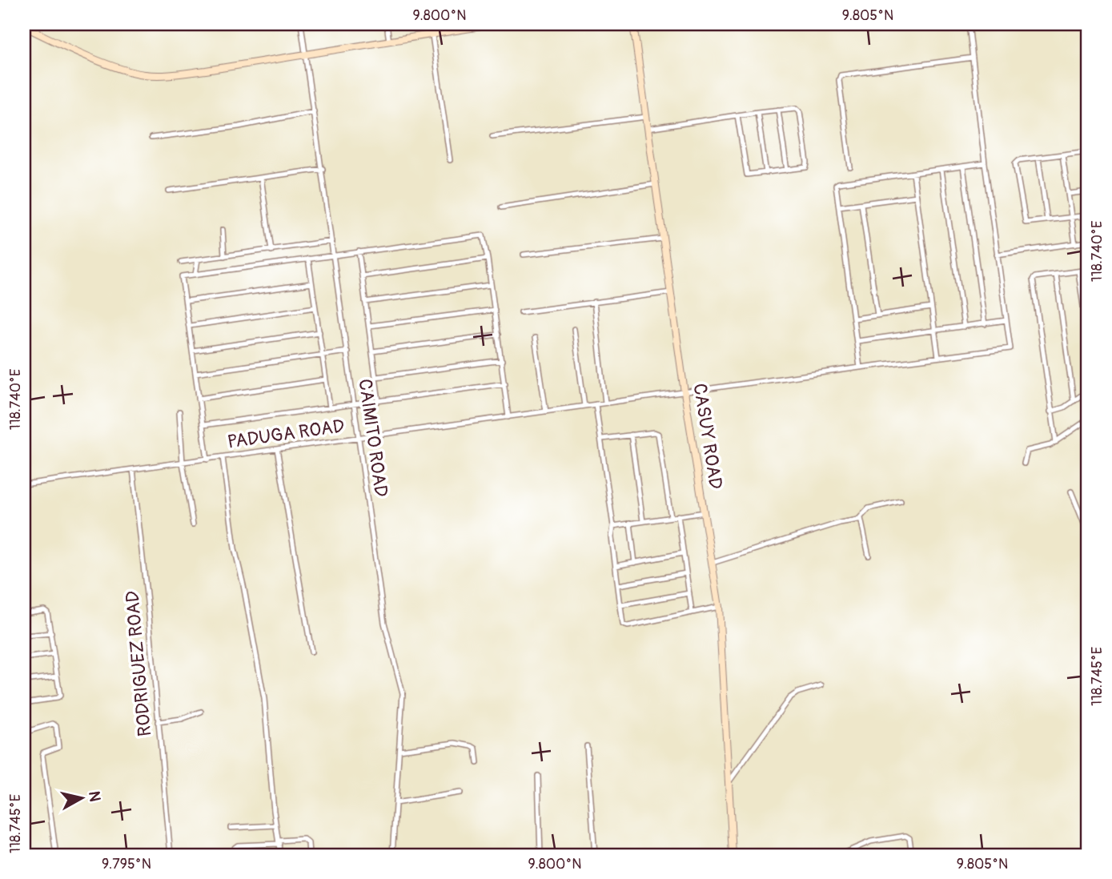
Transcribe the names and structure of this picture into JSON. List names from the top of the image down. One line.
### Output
{"streets":{"street":["PADUGA ROAD","CASUY ROAD","CAIMITO ROAD","RODRIGUEZ ROAD"]},"crossings":[["PADUGA ROAD","CASUY ROAD"],["PADUGA ROAD","CAIMITO ROAD"],["PADUGA ROAD","RODRIGUEZ ROAD"]],"north":"right","coordinates":["9.800°N","9.805°N","118.740°E","118.745°E","9.795°N"]}
